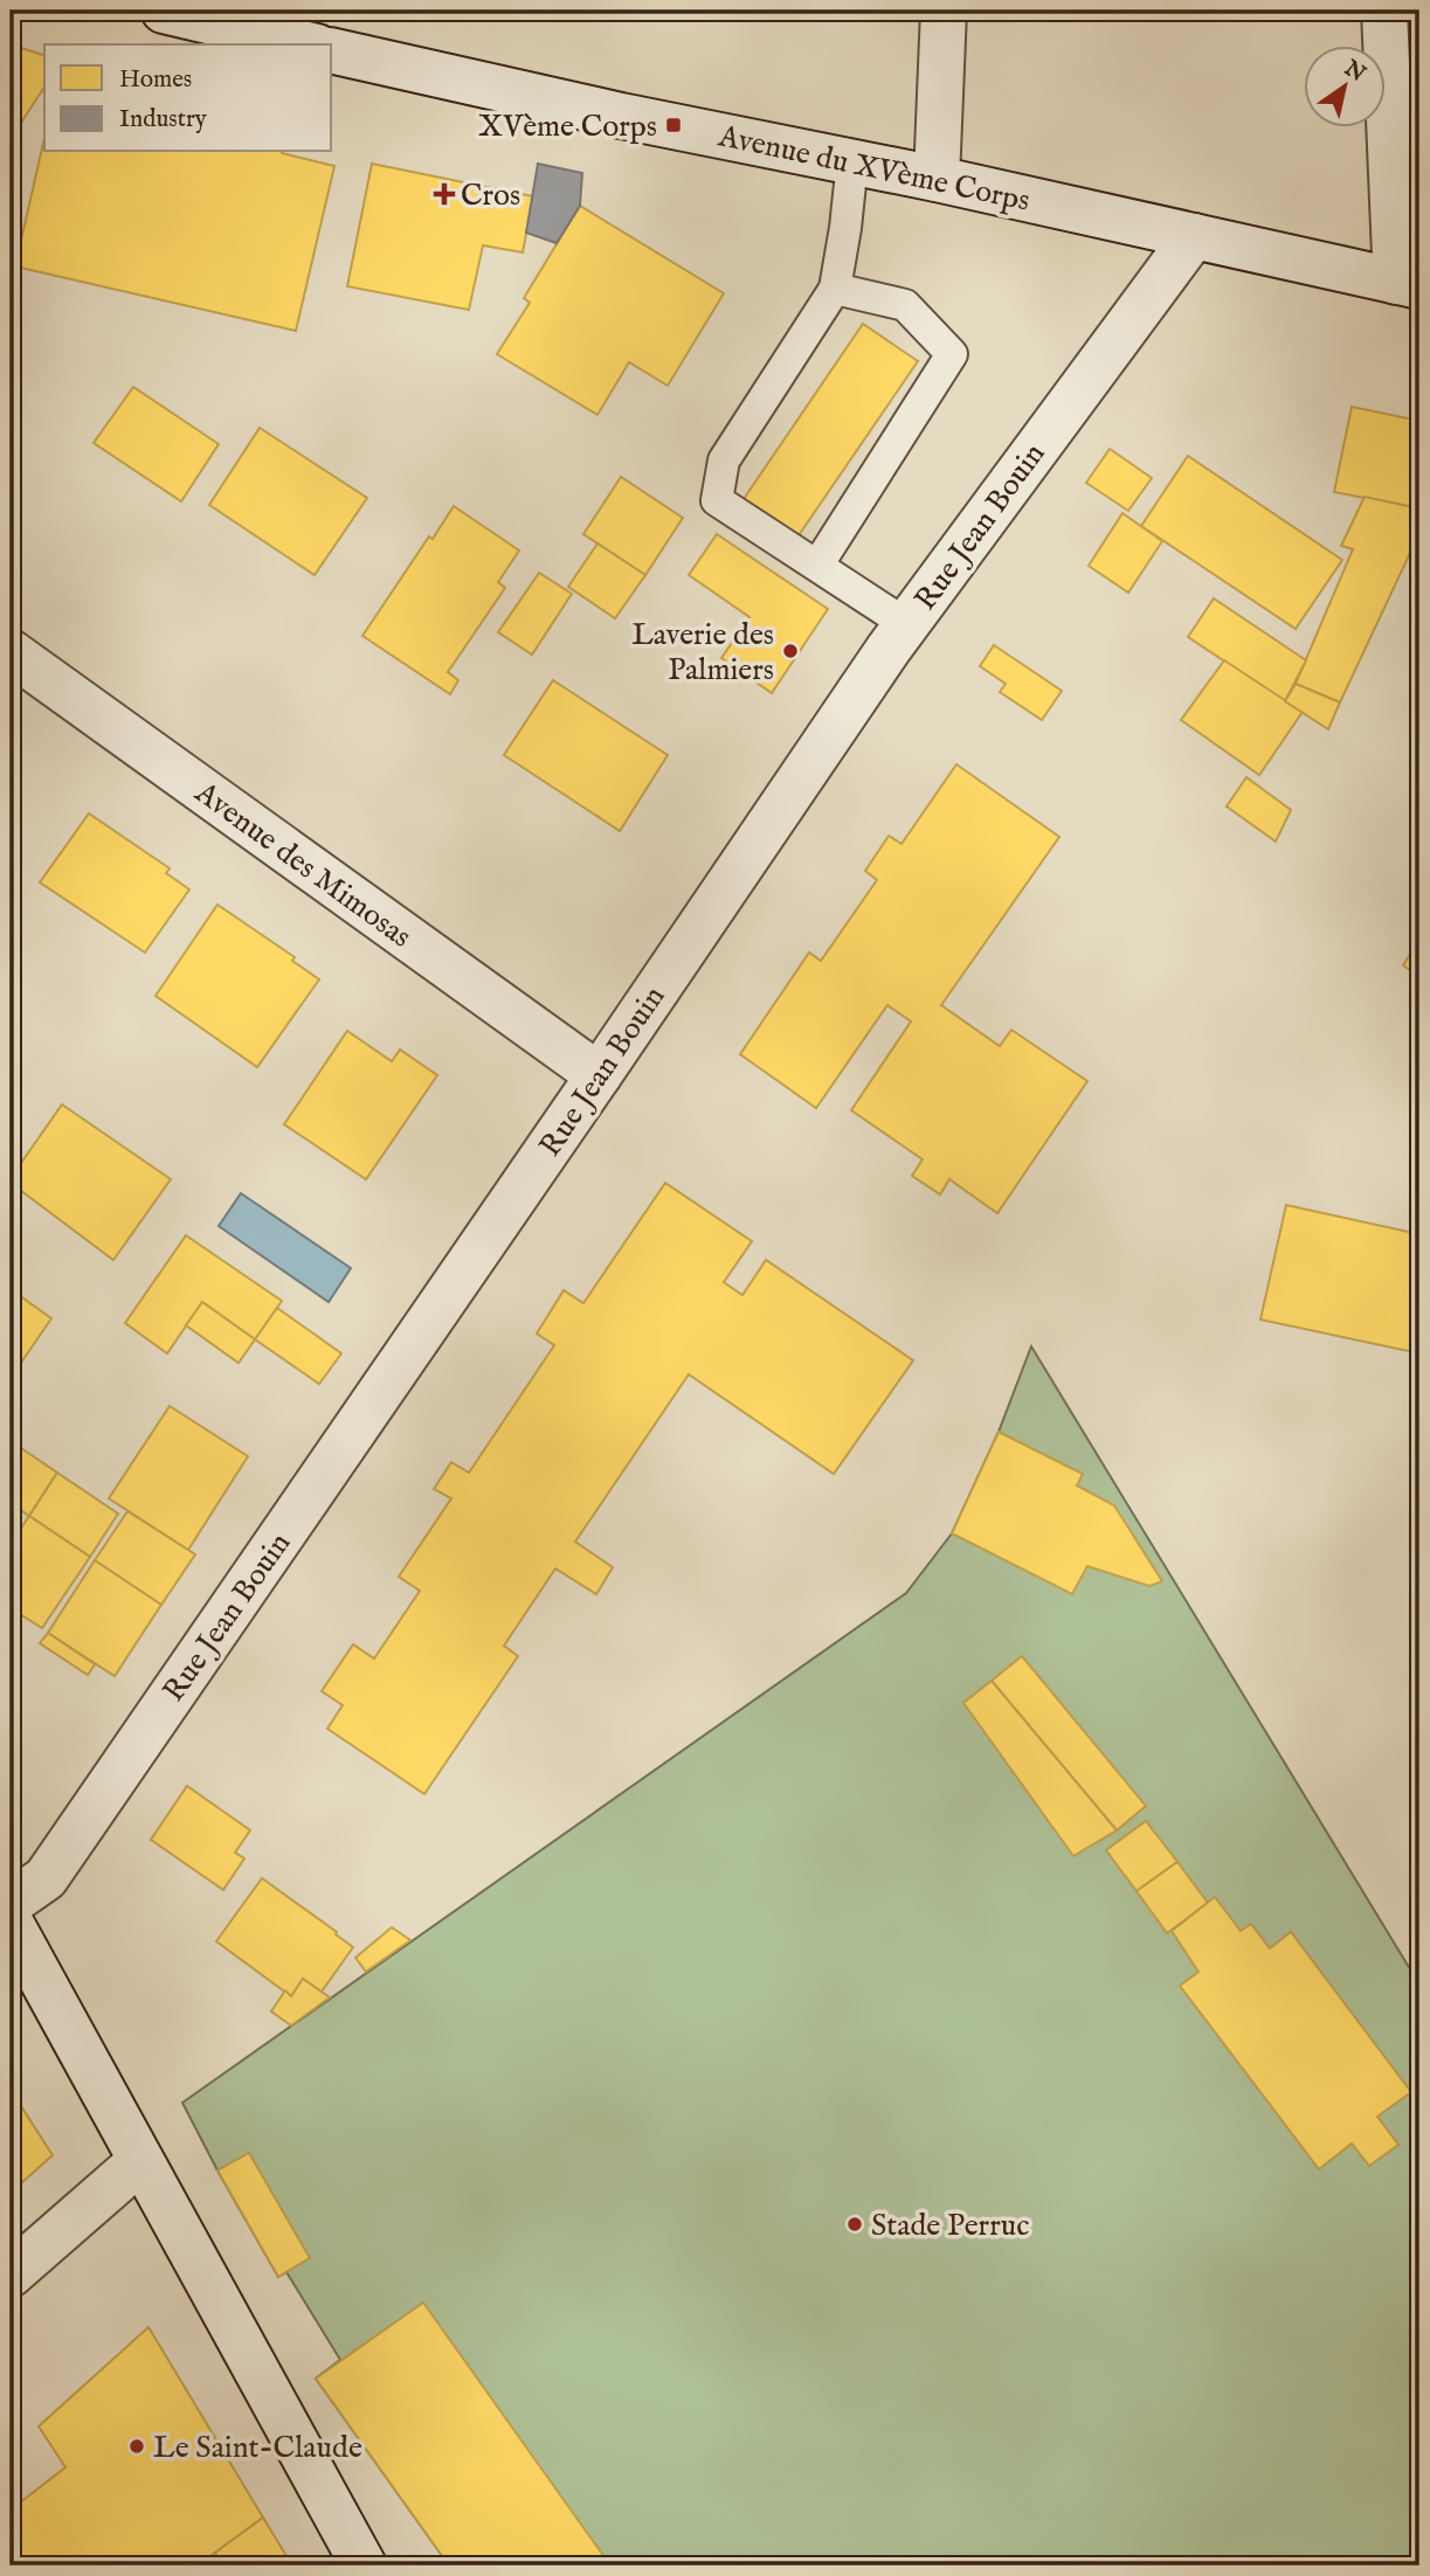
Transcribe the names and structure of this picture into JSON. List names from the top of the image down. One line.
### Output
{"streets":{"street":["Avenue du XVème Corps","Rue Jean Bouin","Avenue des Mimosas"]},"crossings":[["Avenue du XVème Corps","Rue Jean Bouin"],["Rue Jean Bouin","Avenue des Mimosas"]],"places":{"transit":["XVème Corps"],"health":["Cros"],"other":["Laverie des Palmiers","Stade Perruc","Le Saint-Claude"]},"legend":["Homes","Industry"],"north":"top right"}
